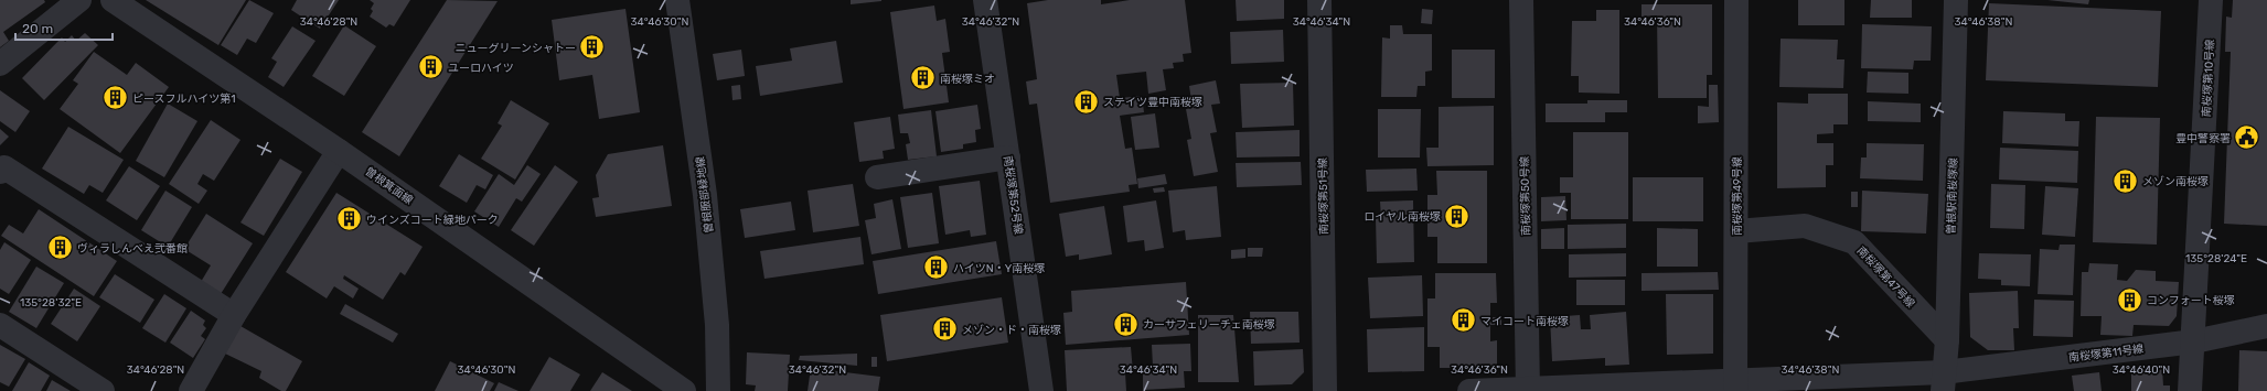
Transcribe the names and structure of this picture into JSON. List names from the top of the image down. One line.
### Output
{"streets":{"street":["南桜塚第10号線","曽根箕面線","曽根服部緑地線","南桜塚第52号線","南桜塚第51号線","南桜塚第50号線","南桜塚第49号線","曽根駅南桜塚線","南桜塚第47号線","南桜塚第11号線"]},"crossings":[["南桜塚第10号線","南桜塚第11号線"],["南桜塚第50号線","南桜塚第11号線"],["南桜塚第49号線","南桜塚第47号線"],["南桜塚第49号線","南桜塚第11号線"],["曽根駅南桜塚線","南桜塚第47号線"],["曽根駅南桜塚線","南桜塚第11号線"]],"places":{"building":["ニューグリーンシャトー","ユーロハイツ","南桜塚ミオ","ピースフルハイツ第1","ステイツ豊中南桜塚","メゾン南桜塚","ロイヤル南桜塚","ウインズコート緑地パーク","ヴィラしんべえ弐番館","ハイツN・Y南桜塚","コンフォート桜塚","マイコート南桜塚","カーサフェリーチェ南桜塚","メゾン・ド・南桜塚"],"public building":["豊中警察署"]},"scale_bar":"20 m","coordinates":["34°46'28\"N","34°46'30\"N","34°46'32\"N","34°46'34\"N","34°46'36\"N","34°46'38\"N","135°28'24\"E","135°28'32\"E","34°46'40\"N"]}
